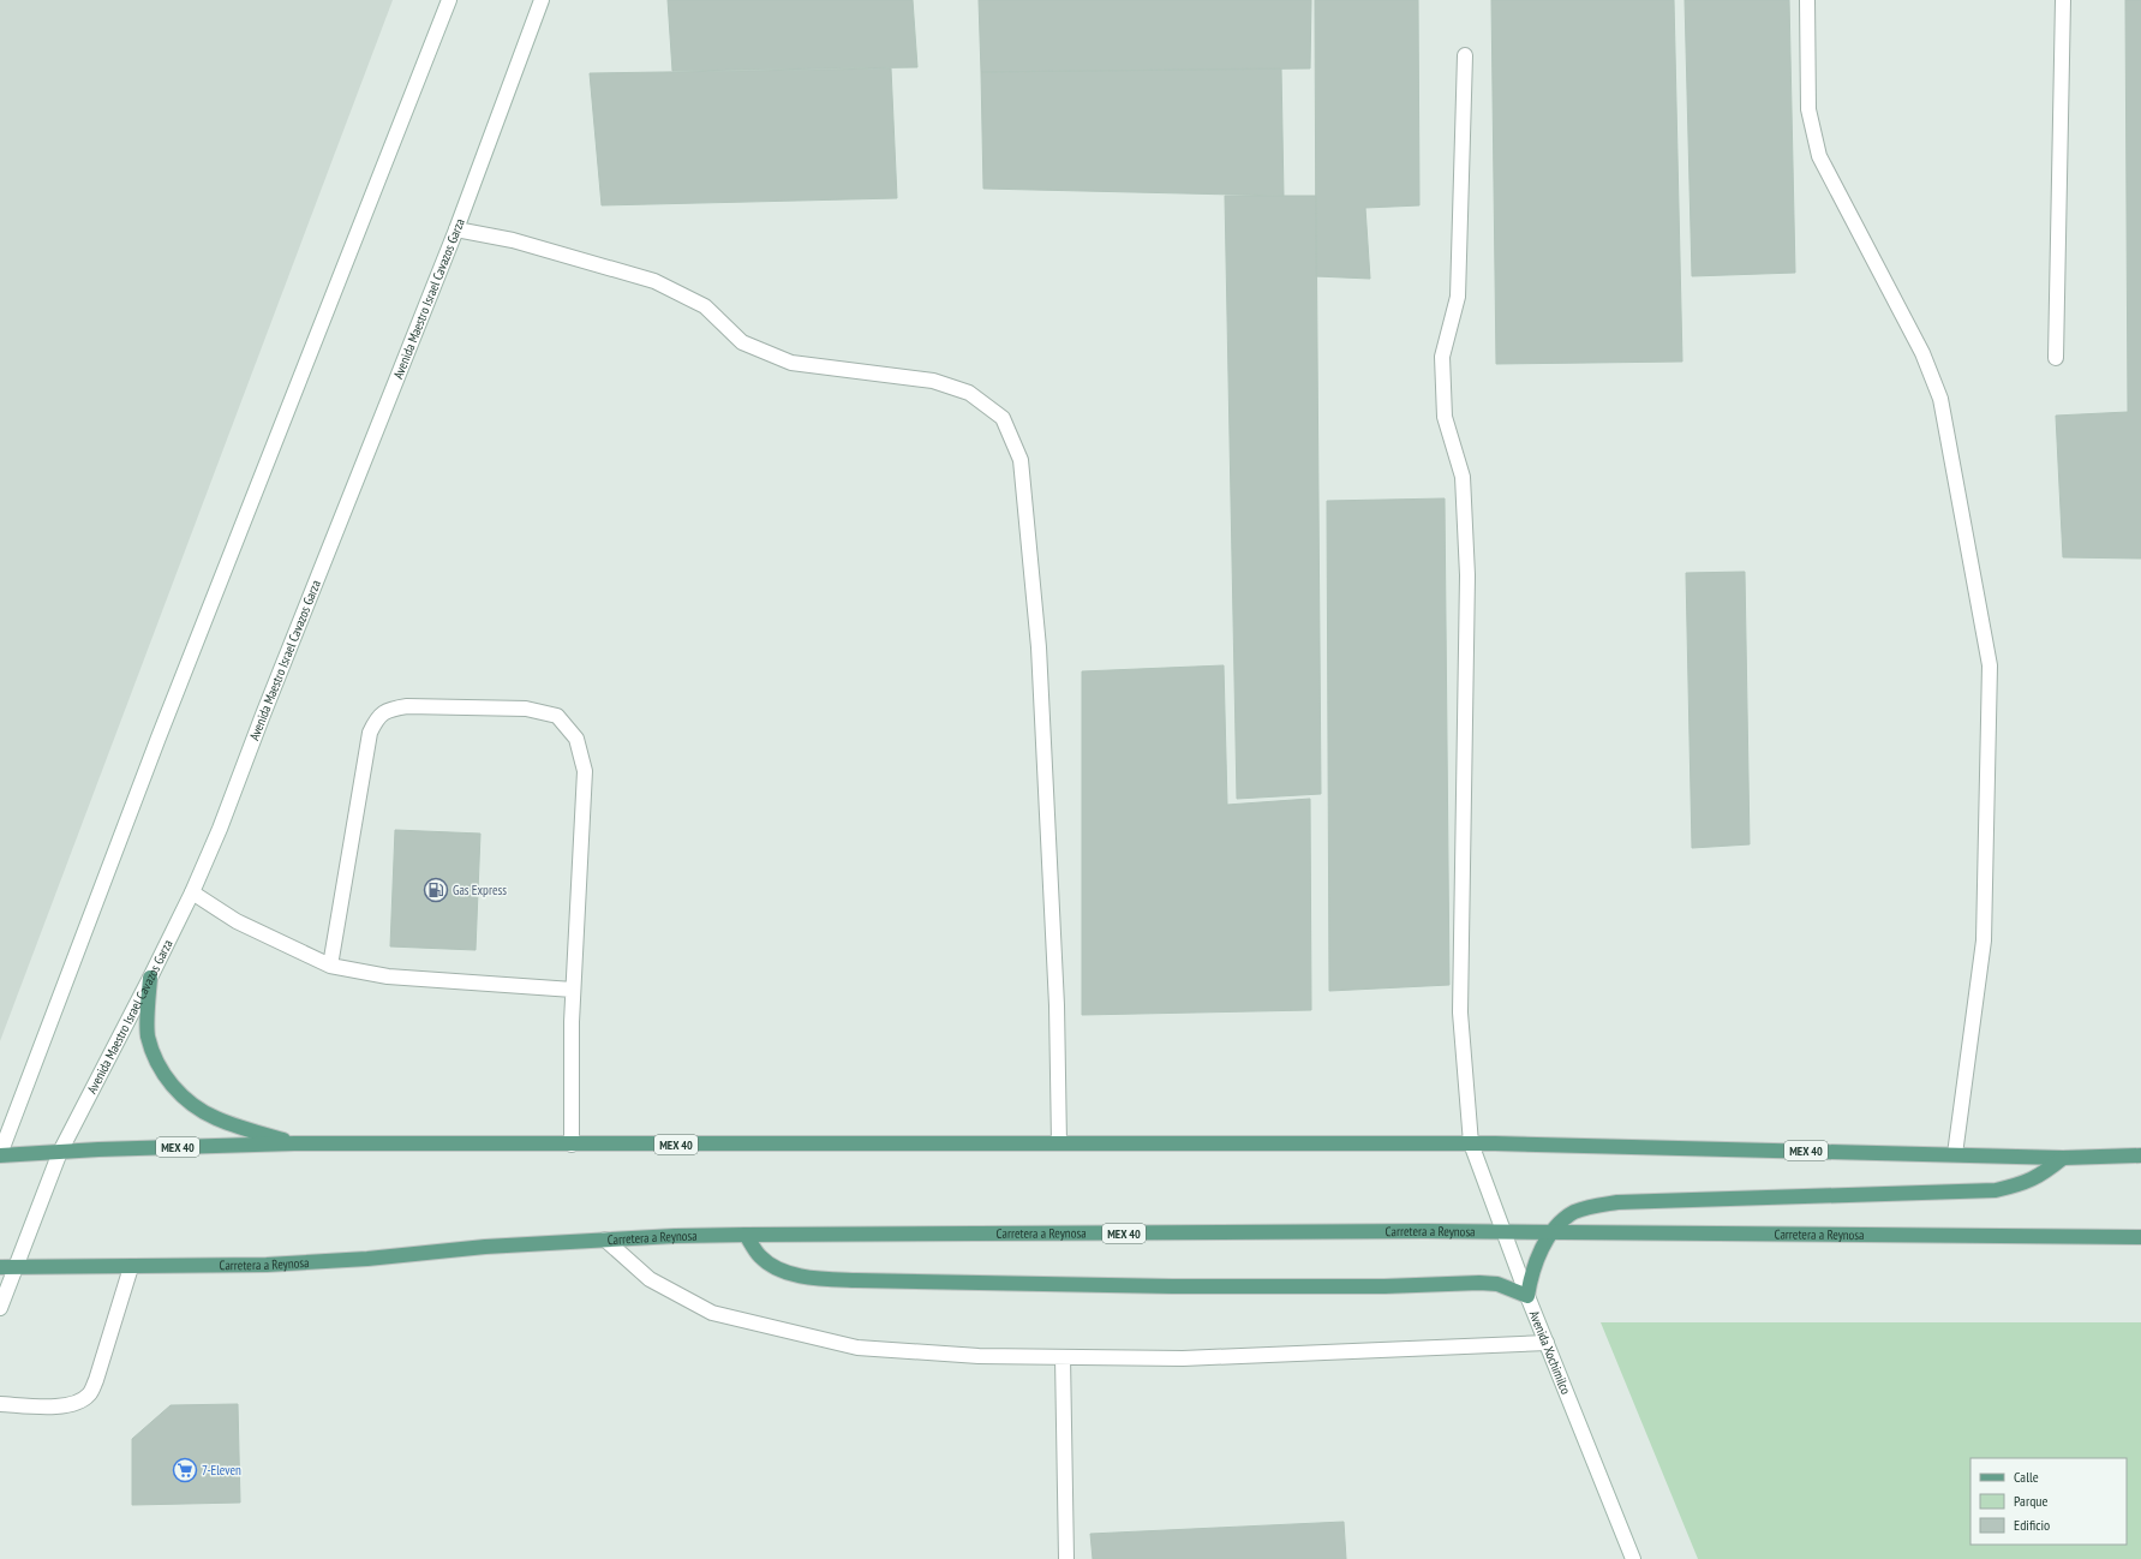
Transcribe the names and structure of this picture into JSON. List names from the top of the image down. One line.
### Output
{"streets":{"main road":["Avenida Maestro Israel Cavazos Garza","MEX 40","Carretera a Reynosa","Avenida Xochimilco"]},"crossings":[["Avenida Maestro Israel Cavazos Garza","MEX 40"],["Avenida Maestro Israel Cavazos Garza","Carretera a Reynosa"],["MEX 40","Avenida Xochimilco"],["Carretera a Reynosa","Avenida Xochimilco"]],"places":{"fuel station":["Gas Express"],"supermarket":["7-Eleven"]},"legend":["Calle","Parque","Edificio"]}
